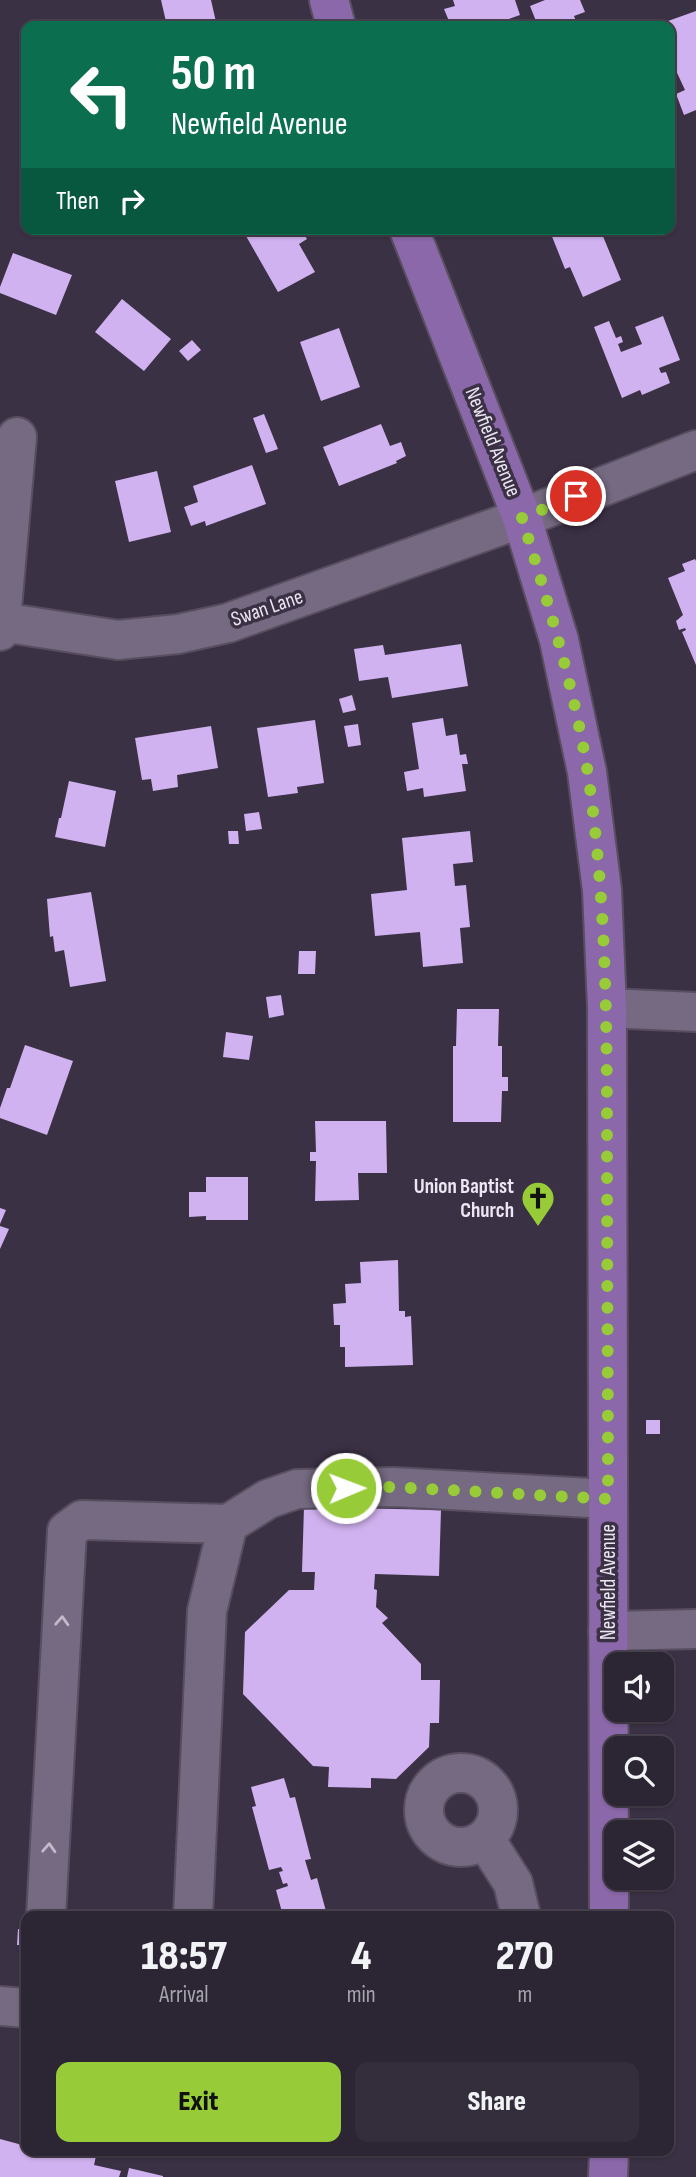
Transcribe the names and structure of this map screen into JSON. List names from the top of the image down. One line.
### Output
{"streets":{"main road":["Newfield Avenue"],"street":["Swan Lane"]},"crossings":[["Newfield Avenue","Swan Lane"]],"places":{"church":["Union Baptist Church"]},"page":{"turn":["50 m","Newfield Avenue"],"then":"Then","eta":["18:57","Arrival","4","min","270","m"],"buttons":["Exit","Share"]}}
